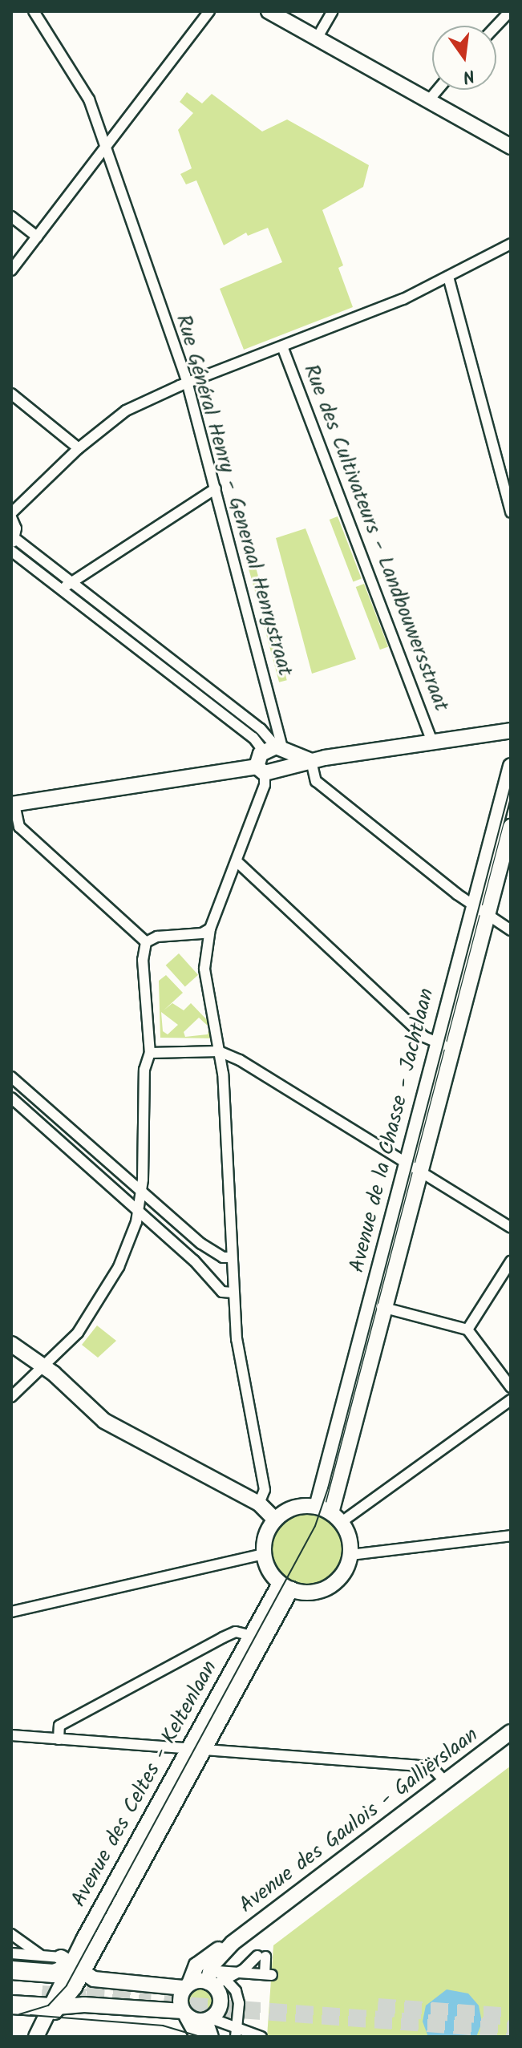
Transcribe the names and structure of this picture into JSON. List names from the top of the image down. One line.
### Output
{"streets":{"street":["Rue Général Henry - Generaal Henrystraat","Rue des Cultivateurs - Landbouwersstraat","Avenue de la Chasse - Jachtlaan","Avenue des Celtes - Keltenlaan","Avenue des Gaulois - Galliërslaan"]},"crossings":[["Avenue de la Chasse - Jachtlaan","Avenue des Celtes - Keltenlaan"]],"north":"bottom"}
